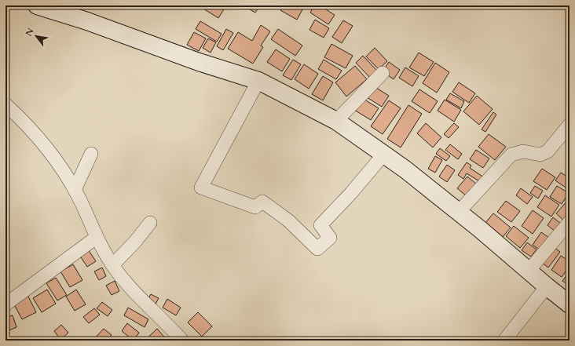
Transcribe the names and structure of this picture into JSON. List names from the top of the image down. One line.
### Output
{"north":"top left"}
